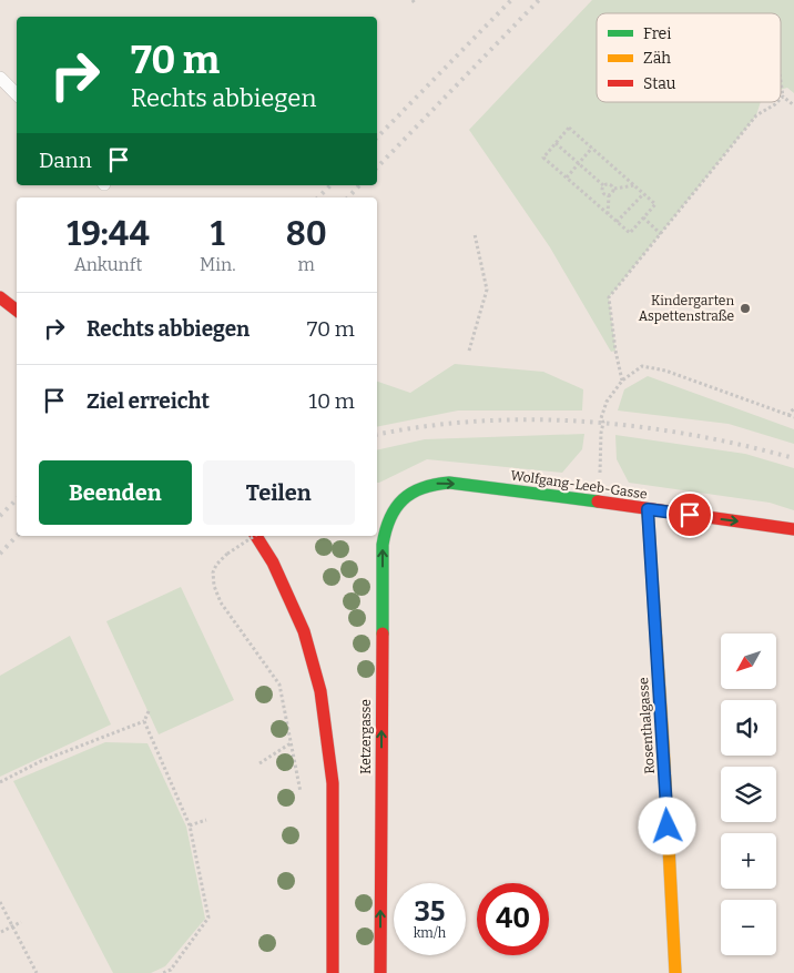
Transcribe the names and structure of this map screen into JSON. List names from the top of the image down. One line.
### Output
{"streets":{"street":["Wolfgang-Leeb-Gasse","Rosenthalgasse","Ketzergasse"]},"crossings":[["Wolfgang-Leeb-Gasse","Rosenthalgasse"],["Wolfgang-Leeb-Gasse","Ketzergasse"]],"one_way":["Wolfgang-Leeb-Gasse"],"places":["Kindergarten Aspettenstraße"],"legend":["Frei","Zäh","Stau"],"north":"bottom left","page":{"turn":["70 m","Rechts abbiegen"],"then":"Dann","eta":["19:44","Ankunft","1","Min.","80","m"],"list":[{"name":"Rechts abbiegen","value":"70 m"},{"name":"Ziel erreicht","value":"10 m"}],"buttons":["Beenden","Teilen"],"map_buttons":["+","−"],"speed":"35 km/h","limit":"40"}}
